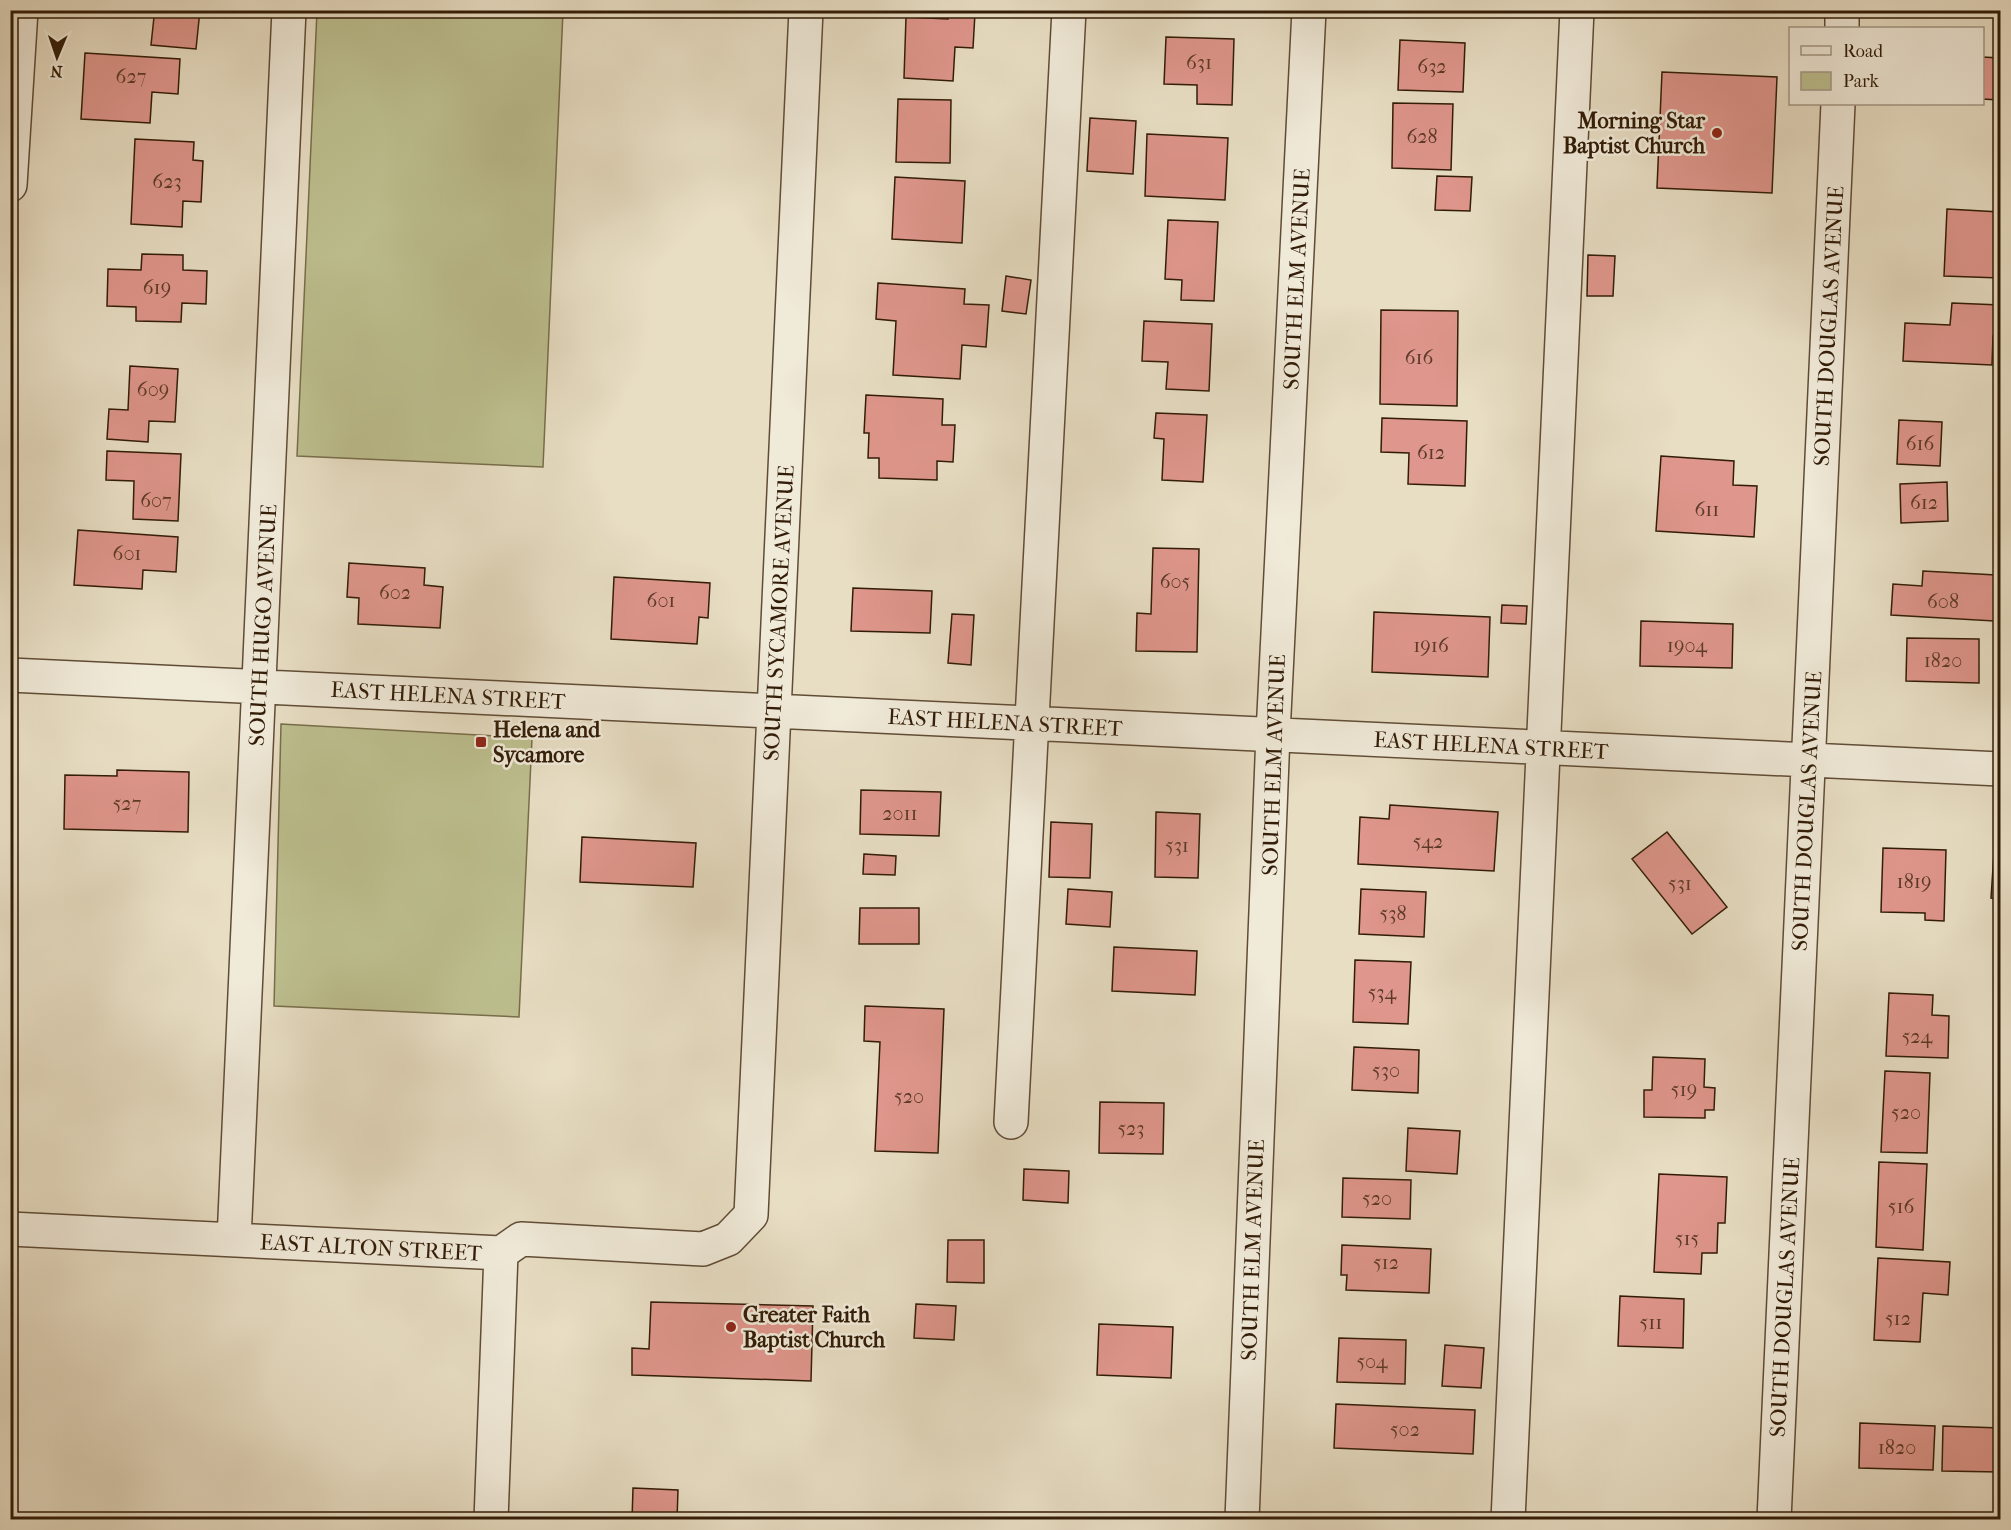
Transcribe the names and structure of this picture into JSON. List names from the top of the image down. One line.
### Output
{"streets":{"street":["SOUTH ELM AVENUE","SOUTH DOUGLAS AVENUE","SOUTH SYCAMORE AVENUE","SOUTH HUGO AVENUE","EAST HELENA STREET","EAST ALTON STREET"]},"crossings":[["SOUTH ELM AVENUE","EAST HELENA STREET"],["SOUTH DOUGLAS AVENUE","EAST HELENA STREET"],["SOUTH SYCAMORE AVENUE","EAST HELENA STREET"],["SOUTH SYCAMORE AVENUE","EAST ALTON STREET"],["SOUTH HUGO AVENUE","EAST HELENA STREET"],["SOUTH HUGO AVENUE","EAST ALTON STREET"]],"places":{"other":["Morning Star Baptist Church","Greater Faith Baptist Church"],"transit":["Helena and Sycamore"]},"house_numbers":["631","632","627","628","623","619","616","609","616","612","607","612","611","601","605","602","601","608","1916","1904","1820","527","2011","542","531","1819","531","538","534","524","530","519","520","520","523","520","516","515","512","512","511","504","502","1820"],"legend":["Road","Park"],"north":"bottom"}
